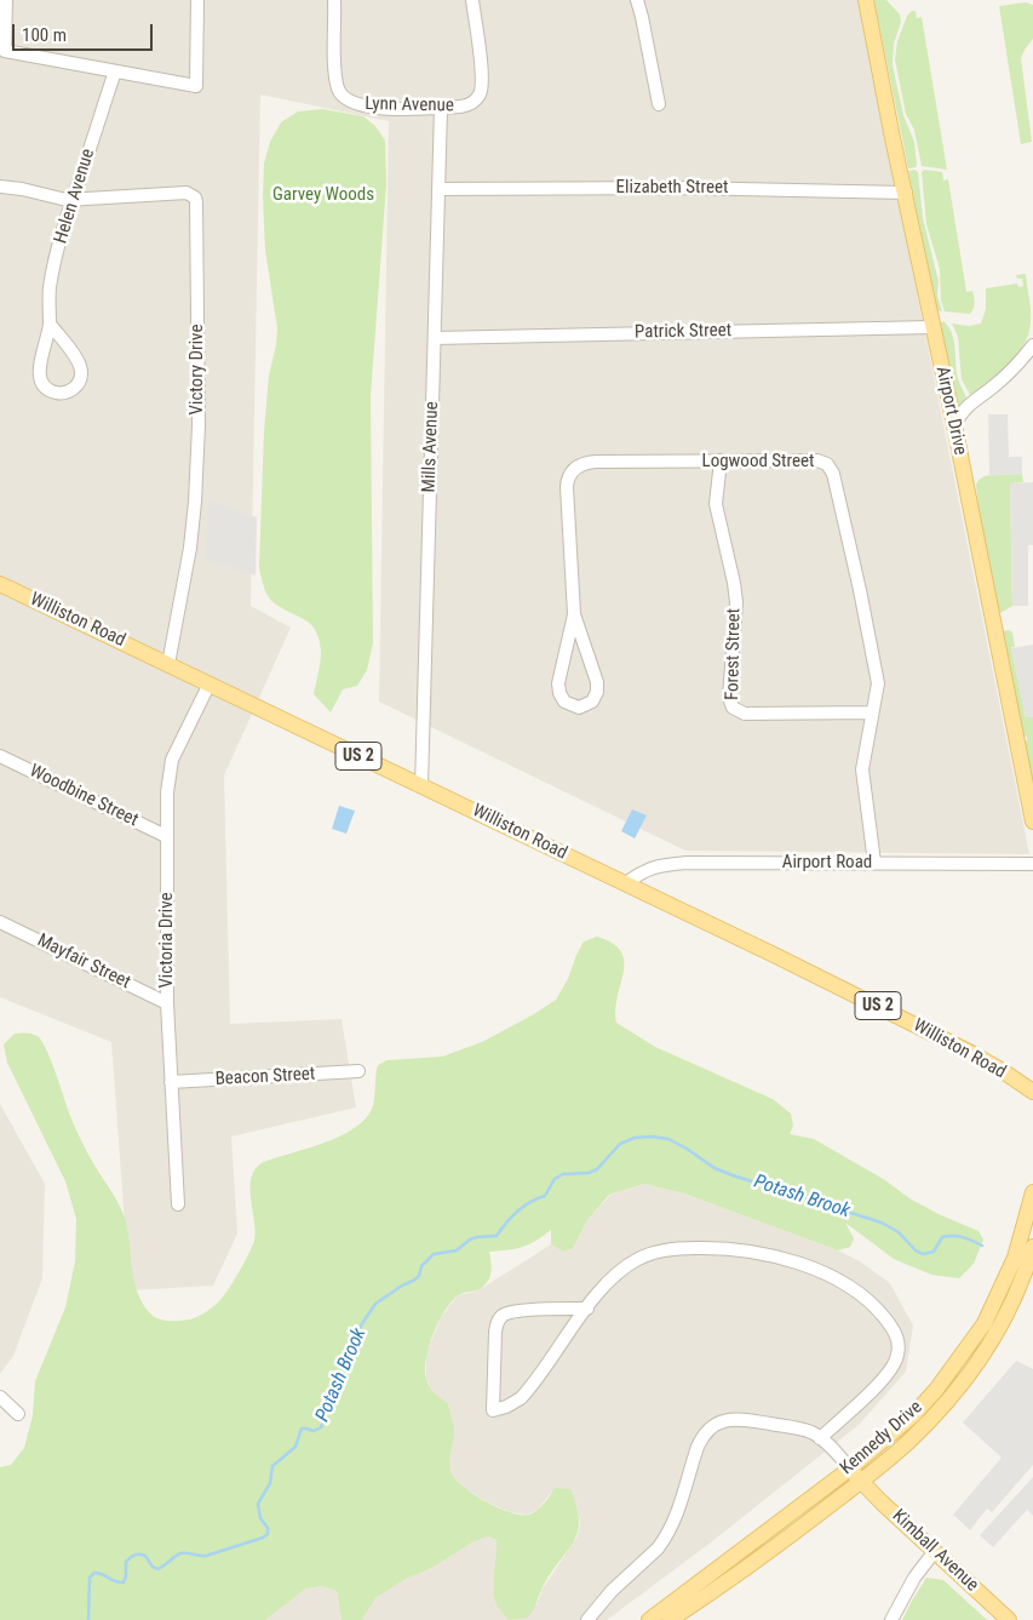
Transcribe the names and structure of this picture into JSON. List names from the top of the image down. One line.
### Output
{"streets":{"main road":["Airport Drive","Williston Road","US 2","Kennedy Drive","Kimball Avenue"],"street":["Lynn Avenue","Elizabeth Street","Helen Avenue","Patrick Street","Victory Drive","Mills Avenue","Logwood Street","Forest Street","Woodbine Street","Airport Road","Victoria Drive","Mayfair Street","Beacon Street"]},"crossings":[["Lynn Avenue","Mills Avenue"],["Elizabeth Street","Airport Drive"],["Elizabeth Street","Mills Avenue"],["Helen Avenue","Victory Drive"],["Patrick Street","Airport Drive"],["Patrick Street","Mills Avenue"],["Victory Drive","Williston Road"],["Mills Avenue","Williston Road"],["Logwood Street","Forest Street"],["Logwood Street","Airport Road"],["Williston Road","Airport Road"],["Williston Road","Victoria Drive"],["Woodbine Street","Victoria Drive"],["Victoria Drive","Mayfair Street"],["Victoria Drive","Beacon Street"],["Kennedy Drive","Kimball Avenue"]],"water":["Potash Brook"],"parks":["Garvey Woods"],"scale_bar":"100 m"}
